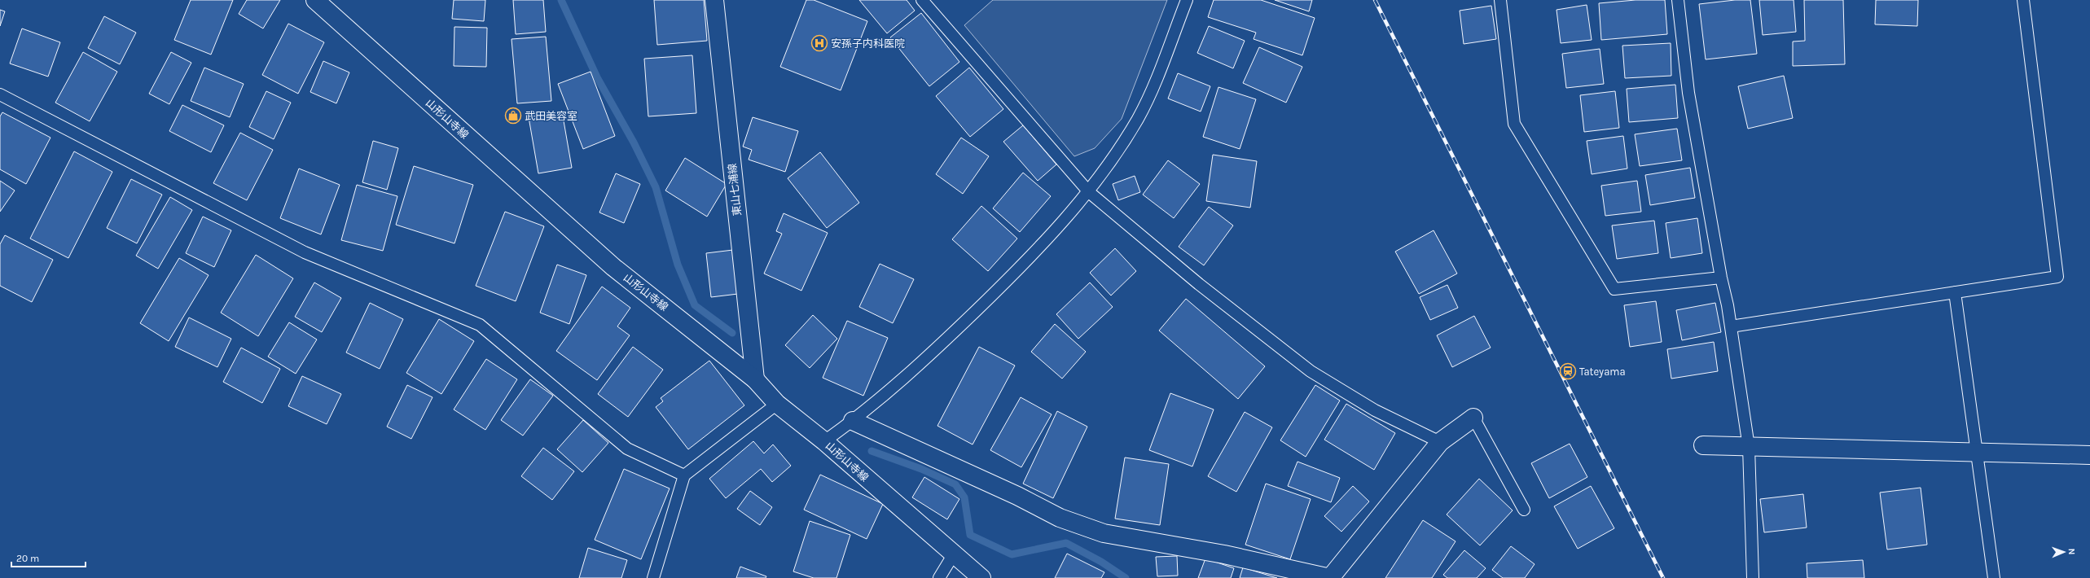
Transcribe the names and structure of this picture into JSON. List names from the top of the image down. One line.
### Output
{"streets":{"main road":["山形山寺線","東山七浦線"]},"crossings":[["山形山寺線","東山七浦線"]],"places":{"hospital":["安孫子内科医院"],"shop":["武田美容室"],"station":["Tateyama"]},"scale_bar":"20 m","north":"right"}
